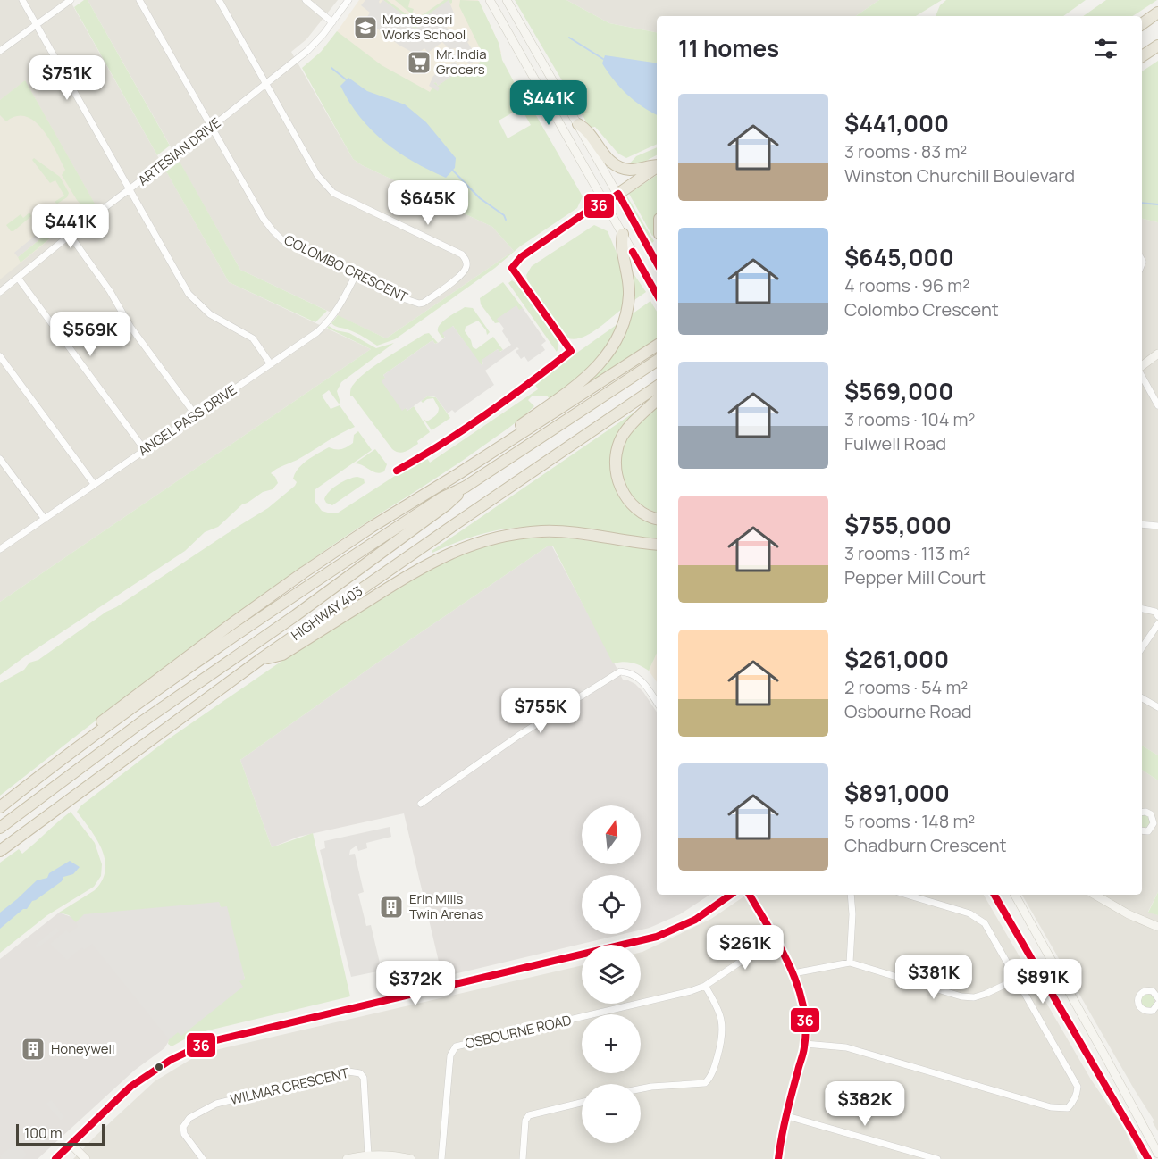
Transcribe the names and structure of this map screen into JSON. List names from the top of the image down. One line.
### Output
{"streets":{"highway":["HIGHWAY 403"],"street":["ARTESIAN DRIVE","COLOMBO CRESCENT","ANGEL PASS DRIVE","OSBOURNE ROAD","WILMAR CRESCENT"]},"crossings":[["ARTESIAN DRIVE","COLOMBO CRESCENT"],["COLOMBO CRESCENT","ANGEL PASS DRIVE"]],"places":{"school or university":["Montessori Works School"],"supermarket":["Mr. India Grocers"],"building":["Erin Mills Twin Arenas","Honeywell"]},"lines":["transit line 36"],"scale_bar":"100 m","north":"top","page":{"heading":"11 homes","price":["$751K","$441K","$645K","$441K","$569K","$755K","$261K","$381K","$891K","$372K","$382K"],"list":[{"name":"$441,000","note":"3 rooms · 83 m² · Winston Churchill Boulevard"},{"name":"$645,000","note":"4 rooms · 96 m² · Colombo Crescent"},{"name":"$569,000","note":"3 rooms · 104 m² · Fulwell Road"},{"name":"$755,000","note":"3 rooms · 113 m² · Pepper Mill Court"},{"name":"$261,000","note":"2 rooms · 54 m² · Osbourne Road"},{"name":"$891,000","note":"5 rooms · 148 m² · Chadburn Crescent"}],"map_buttons":["+","−"],"scale":"100 m"}}
